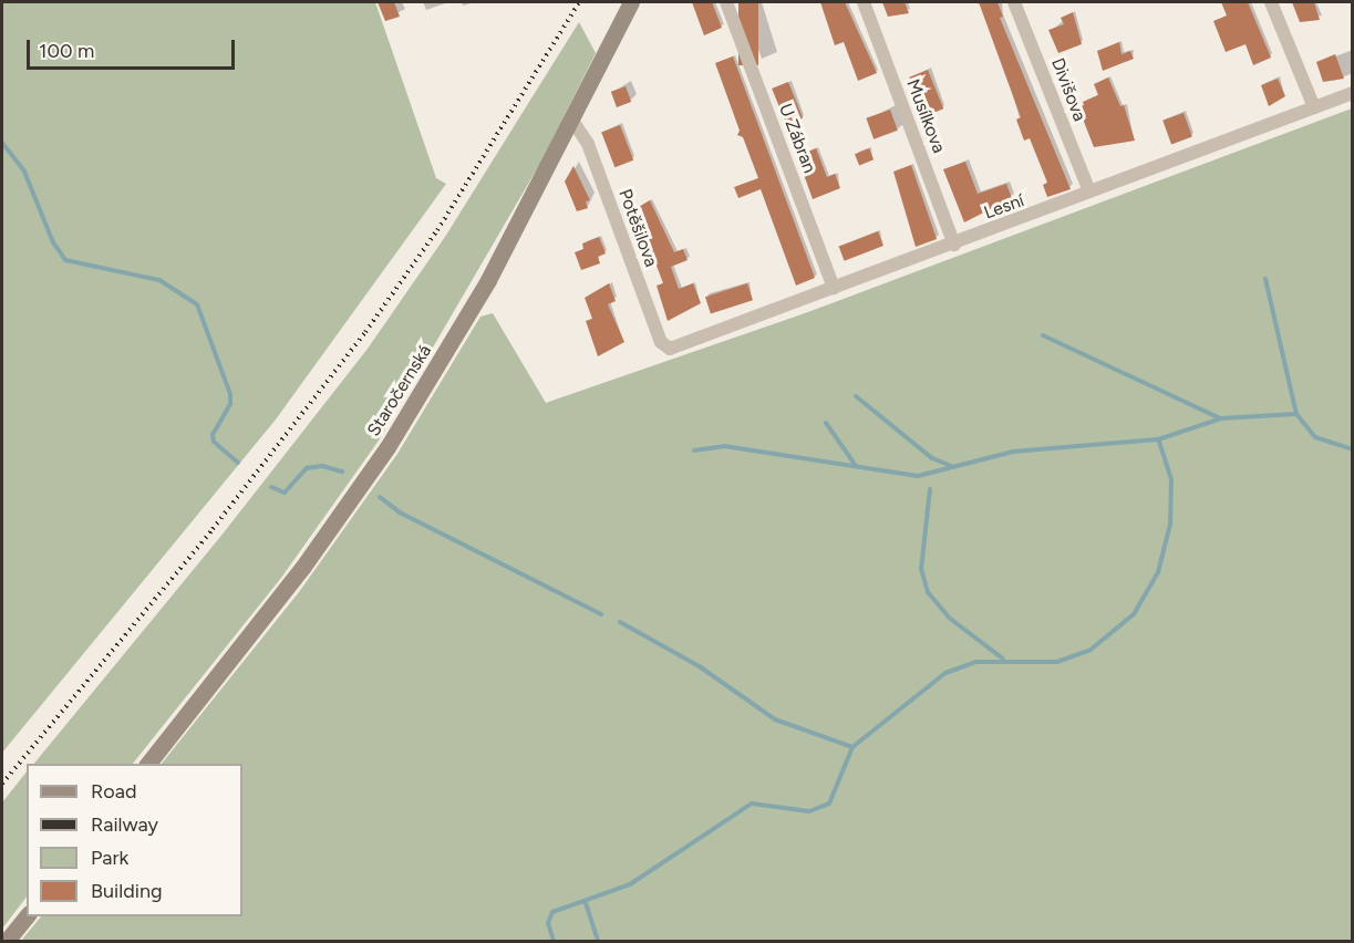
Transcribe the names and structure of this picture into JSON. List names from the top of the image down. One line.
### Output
{"streets":{"main road":["Staročernská"],"street":["Divišova","Musílkova","U Zábran","Lesní","Potěšilova"]},"crossings":[["Divišova","Lesní"],["Musílkova","Lesní"],["U Zábran","Lesní"],["Lesní","Potěšilova"],["Potěšilova","Staročernská"]],"legend":["Road","Railway","Park","Building"],"scale_bar":"100 m"}
